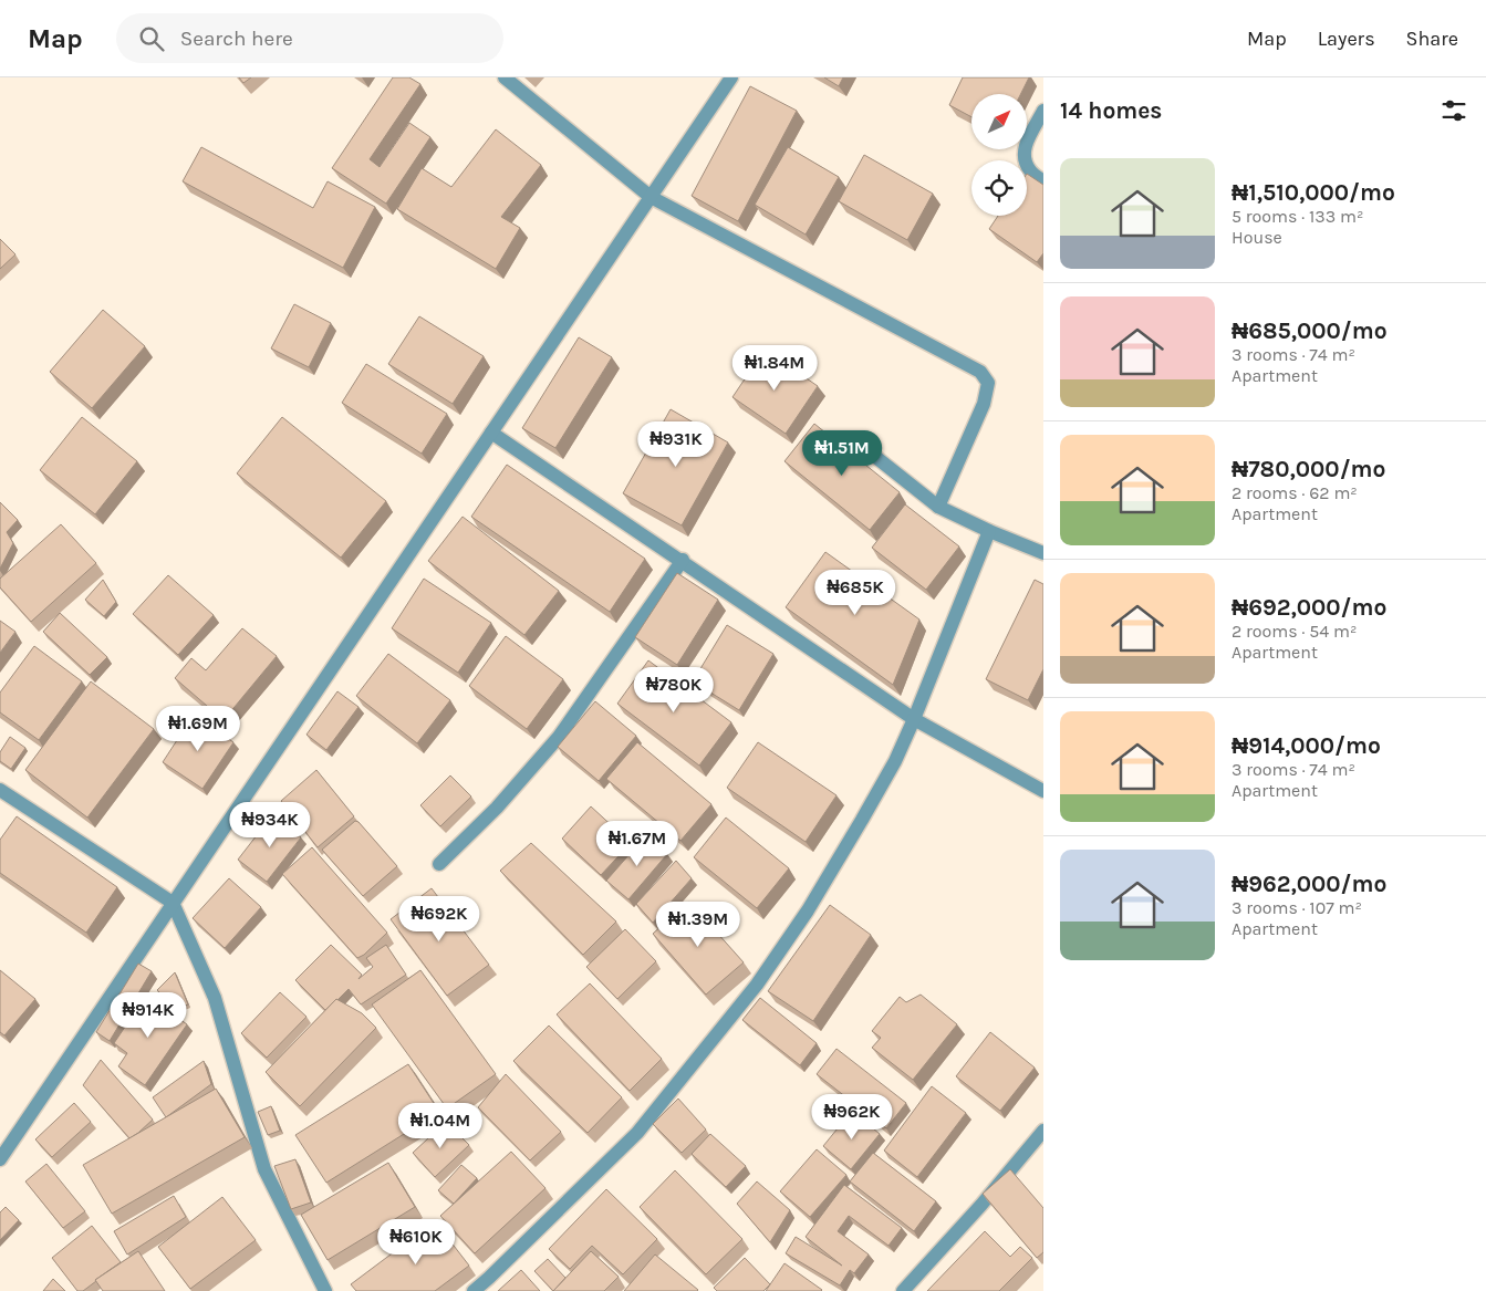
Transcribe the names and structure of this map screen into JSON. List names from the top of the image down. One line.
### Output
{"north":"top right","page":{"header":"Map","search":"Search here","nav":["Map","Layers","Share"],"heading":"14 homes","list":[{"name":"₦1,510,000/mo","note":"5 rooms · 133 m² · House"},{"name":"₦685,000/mo","note":"3 rooms · 74 m² · Apartment"},{"name":"₦780,000/mo","note":"2 rooms · 62 m² · Apartment"},{"name":"₦692,000/mo","note":"2 rooms · 54 m² · Apartment"},{"name":"₦914,000/mo","note":"3 rooms · 74 m² · Apartment"},{"name":"₦962,000/mo","note":"3 rooms · 107 m² · Apartment"}],"price":["₦1.84M","₦931K","₦1.51M","₦685K","₦780K","₦1.69M","₦934K","₦1.67M","₦692K","₦1.39M","₦914K","₦962K","₦1.04M","₦610K"]}}
